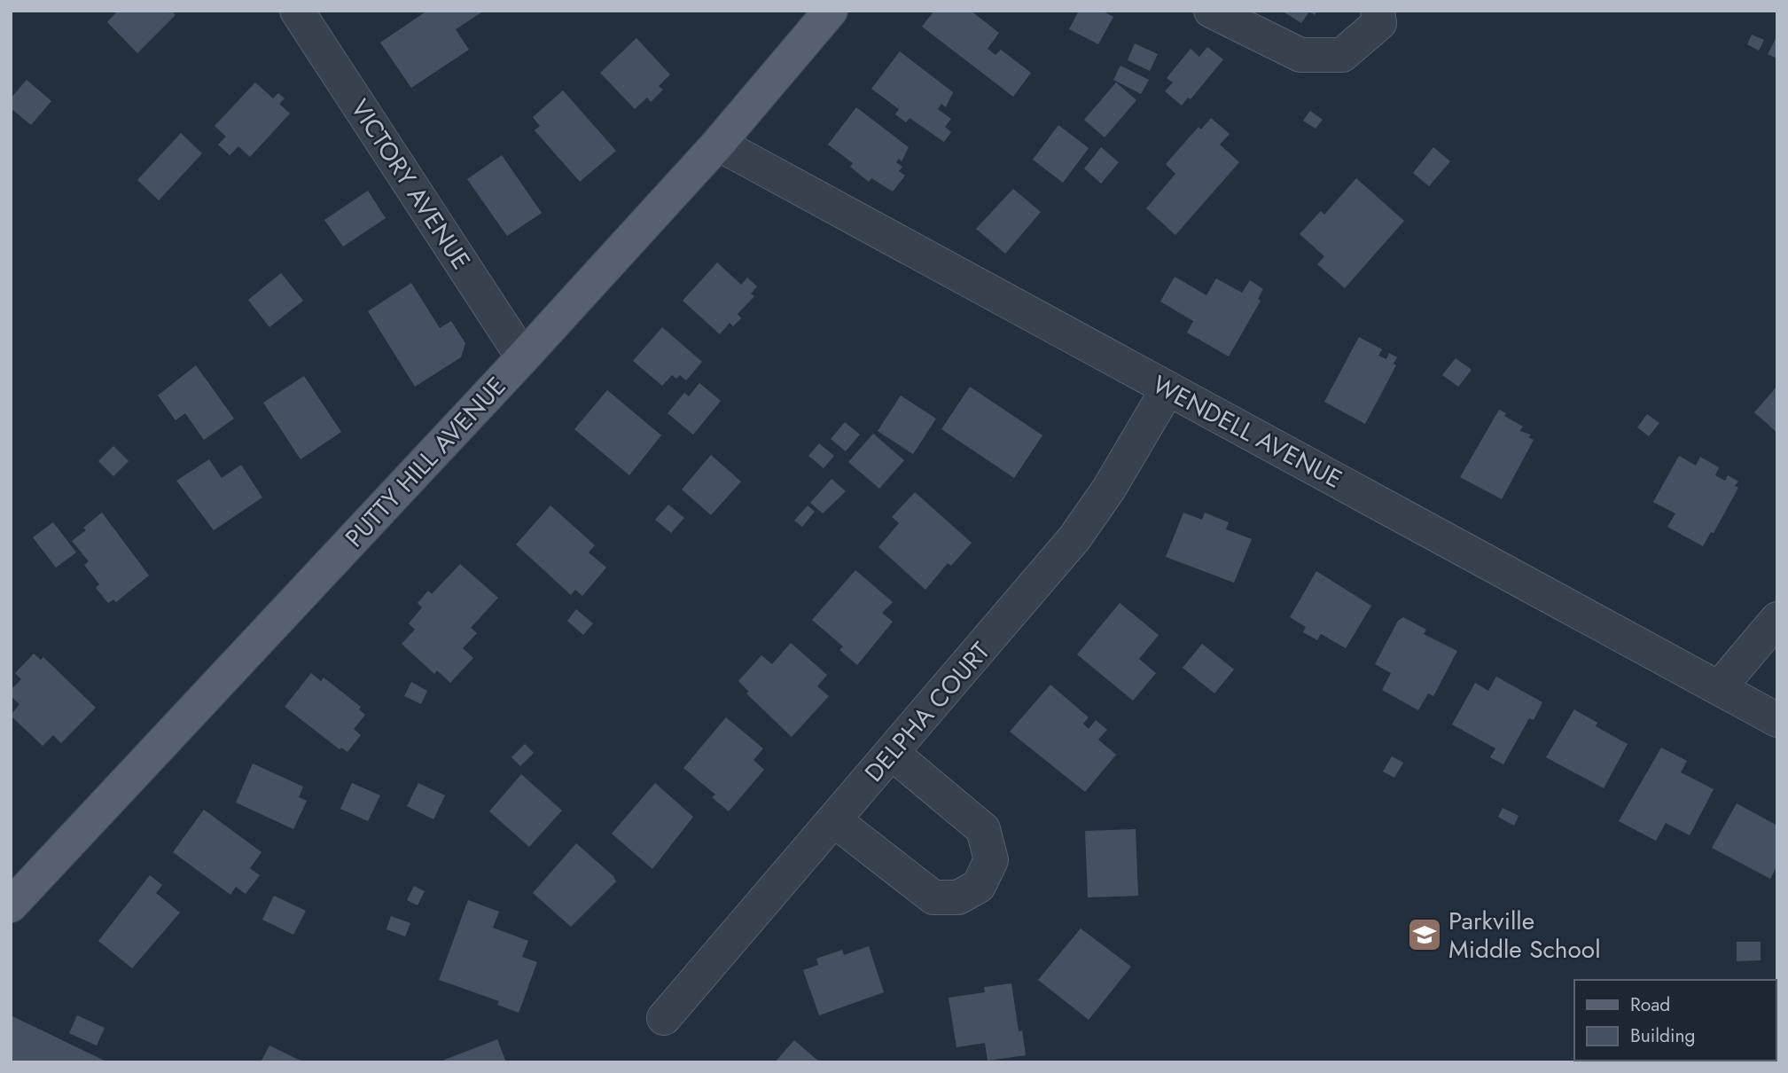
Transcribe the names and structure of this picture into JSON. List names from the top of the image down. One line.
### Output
{"streets":{"main road":["PUTTY HILL AVENUE"],"street":["VICTORY AVENUE","WENDELL AVENUE","DELPHA COURT"]},"crossings":[["VICTORY AVENUE","PUTTY HILL AVENUE"],["WENDELL AVENUE","PUTTY HILL AVENUE"],["WENDELL AVENUE","DELPHA COURT"]],"places":{"school or university":["Parkville Middle School"]},"legend":["Road","Building"]}
